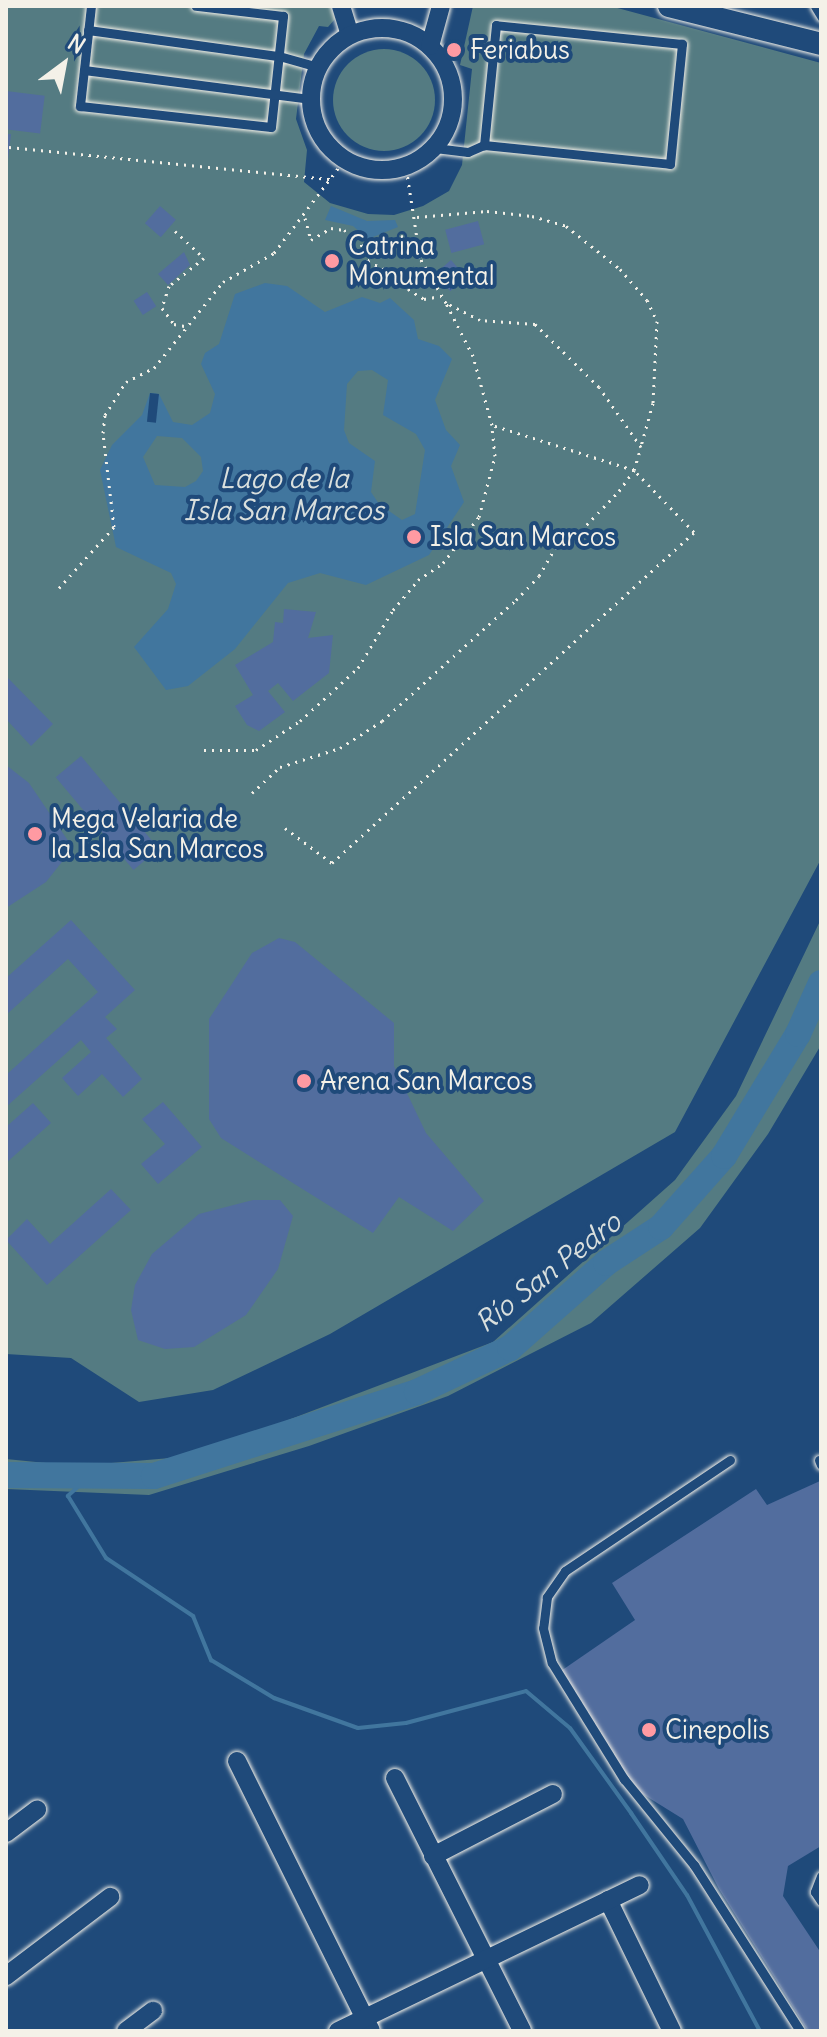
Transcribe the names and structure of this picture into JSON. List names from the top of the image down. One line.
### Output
{"water":["Lago de la Isla San Marcos","Río San Pedro"],"places":["Feriabus","Catrina Monumental","Isla San Marcos","Mega Velaria de la Isla San Marcos","Arena San Marcos","Cinepolis"],"north":"top right"}
